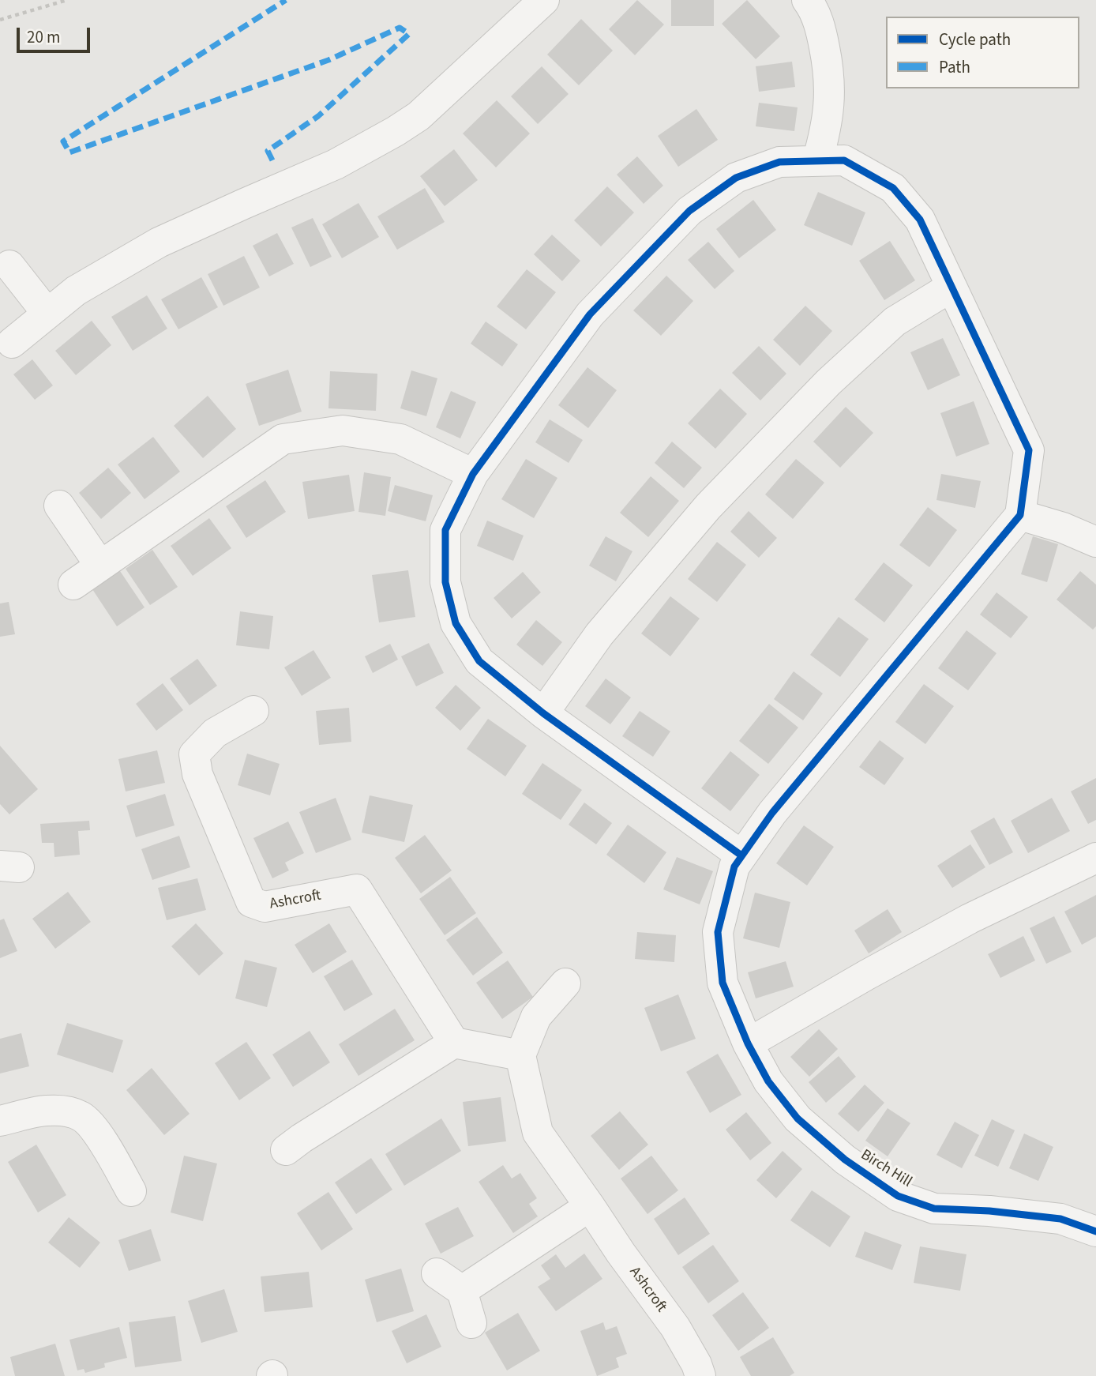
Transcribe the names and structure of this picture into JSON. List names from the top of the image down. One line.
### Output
{"streets":{"street":["Ashcroft","Birch Hill"]},"legend":["Cycle path","Path"],"scale_bar":"20 m"}
